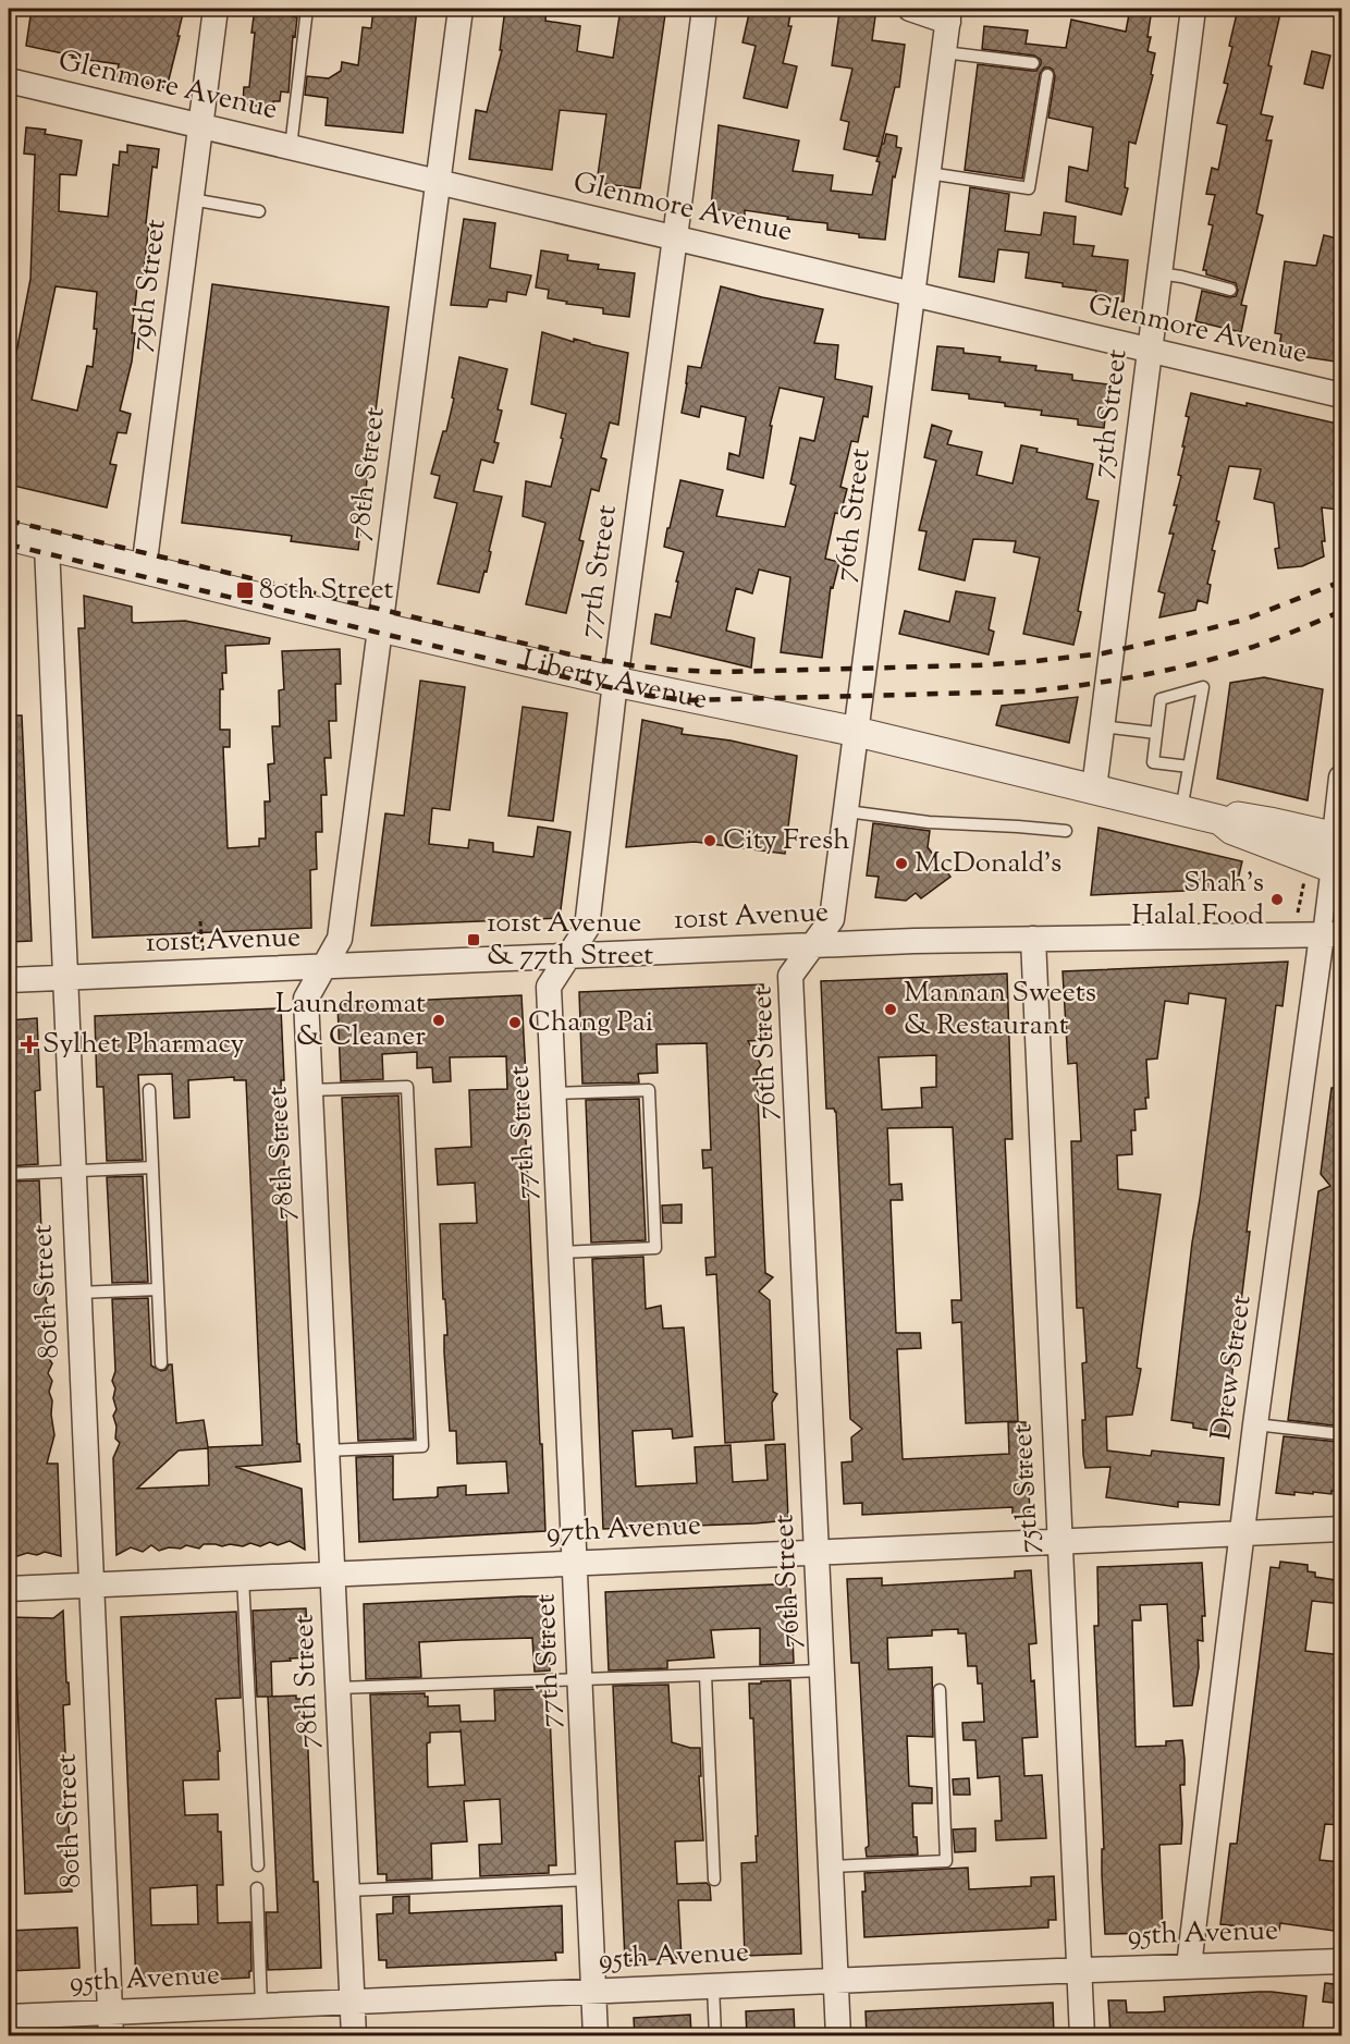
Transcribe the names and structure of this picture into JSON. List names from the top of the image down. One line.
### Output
{"streets":{"street":["Glenmore Avenue","79th Street","75th Street","78th Street","76th Street","77th Street","Liberty Avenue","101st Avenue","80th Street","Drew Street","97th Avenue","95th Avenue"]},"crossings":[["Glenmore Avenue","79th Street"],["Glenmore Avenue","75th Street"],["Glenmore Avenue","78th Street"],["Glenmore Avenue","76th Street"],["Glenmore Avenue","77th Street"],["79th Street","Liberty Avenue"],["75th Street","Liberty Avenue"],["75th Street","101st Avenue"],["75th Street","97th Avenue"],["75th Street","95th Avenue"],["78th Street","Liberty Avenue"],["78th Street","101st Avenue"],["78th Street","97th Avenue"],["78th Street","95th Avenue"],["76th Street","Liberty Avenue"],["76th Street","101st Avenue"],["76th Street","97th Avenue"],["76th Street","95th Avenue"],["77th Street","Liberty Avenue"],["77th Street","101st Avenue"],["77th Street","97th Avenue"],["77th Street","95th Avenue"],["Liberty Avenue","80th Street"],["Liberty Avenue","Drew Street"],["101st Avenue","80th Street"],["101st Avenue","Drew Street"],["80th Street","97th Avenue"],["80th Street","95th Avenue"],["Drew Street","97th Avenue"],["Drew Street","95th Avenue"]],"places":{"transit":["80th Street","101st Avenue & 77th Street"],"other":["City Fresh","McDonald's","Shah's Halal Food","Mannan Sweets & Restaurant","Laundromat & Cleaner","Chang Pai"],"health":["Sylhet Pharmacy"]}}
